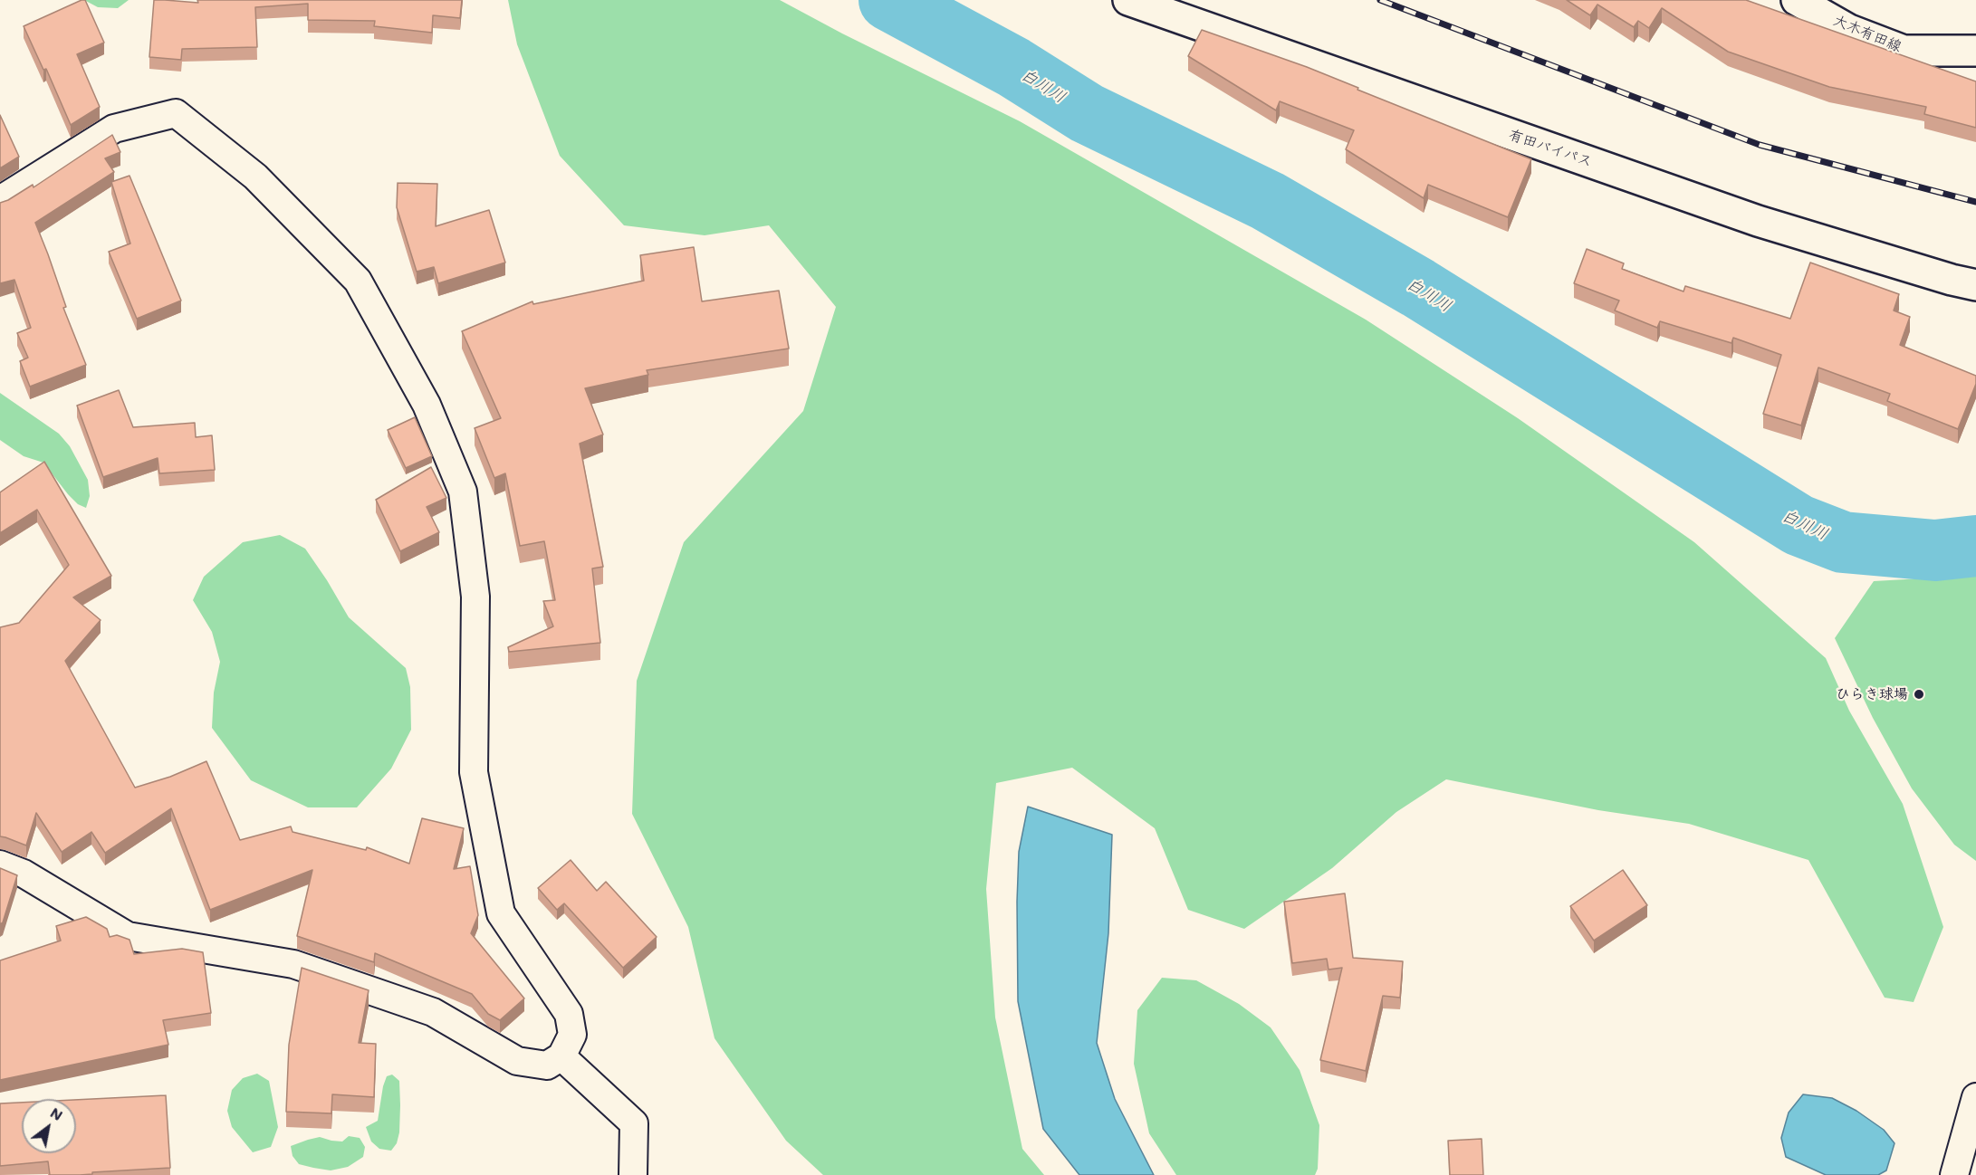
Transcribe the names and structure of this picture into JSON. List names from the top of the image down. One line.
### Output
{"streets":{"main road":["大木有田線","有田バイパス"]},"water":["白川川"],"places":["ひらき球場"],"north":"top right"}
